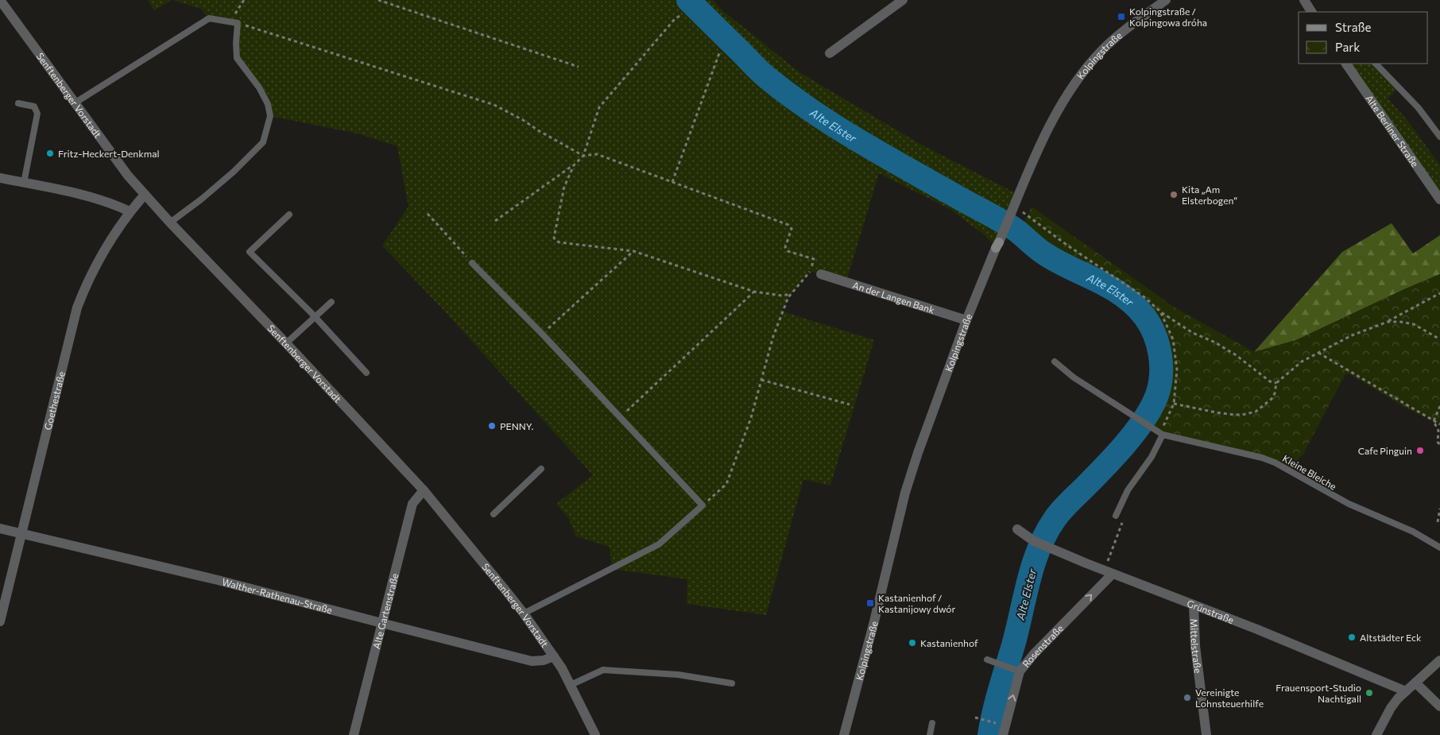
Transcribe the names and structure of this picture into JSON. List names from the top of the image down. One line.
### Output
{"streets":{"street":["Kolpingstraße","Senftenberger Vorstadt","Alte Berliner Straße","An der Langen Bank","Goethestraße","Walther-Rathenau-Straße","Alte Gartenstraße","Grünstraße","Rosenstraße","Mittelstraße"],"lane":["Kleine Bleiche"]},"crossings":[["Kolpingstraße","An der Langen Bank"],["Senftenberger Vorstadt","Goethestraße"],["Senftenberger Vorstadt","Walther-Rathenau-Straße"],["Senftenberger Vorstadt","Alte Gartenstraße"],["Goethestraße","Walther-Rathenau-Straße"],["Walther-Rathenau-Straße","Alte Gartenstraße"],["Grünstraße","Rosenstraße"],["Grünstraße","Mittelstraße"]],"one_way":["Rosenstraße"],"water":["Alte Elster"],"places":{"transit":["Kolpingstraße / Kolpingowa dróha","Kastanienhof / Kastanijowy dwór"],"other":["Fritz-Heckert-Denkmal","Kita „Am Elsterbogen“","PENNY.","Cafe Pinguin","Altstädter Eck","Kastanienhof","Frauensport-Studio Nachtigall","Vereinigte Lohnsteuerhilfe"]},"legend":["Straße","Park"]}
